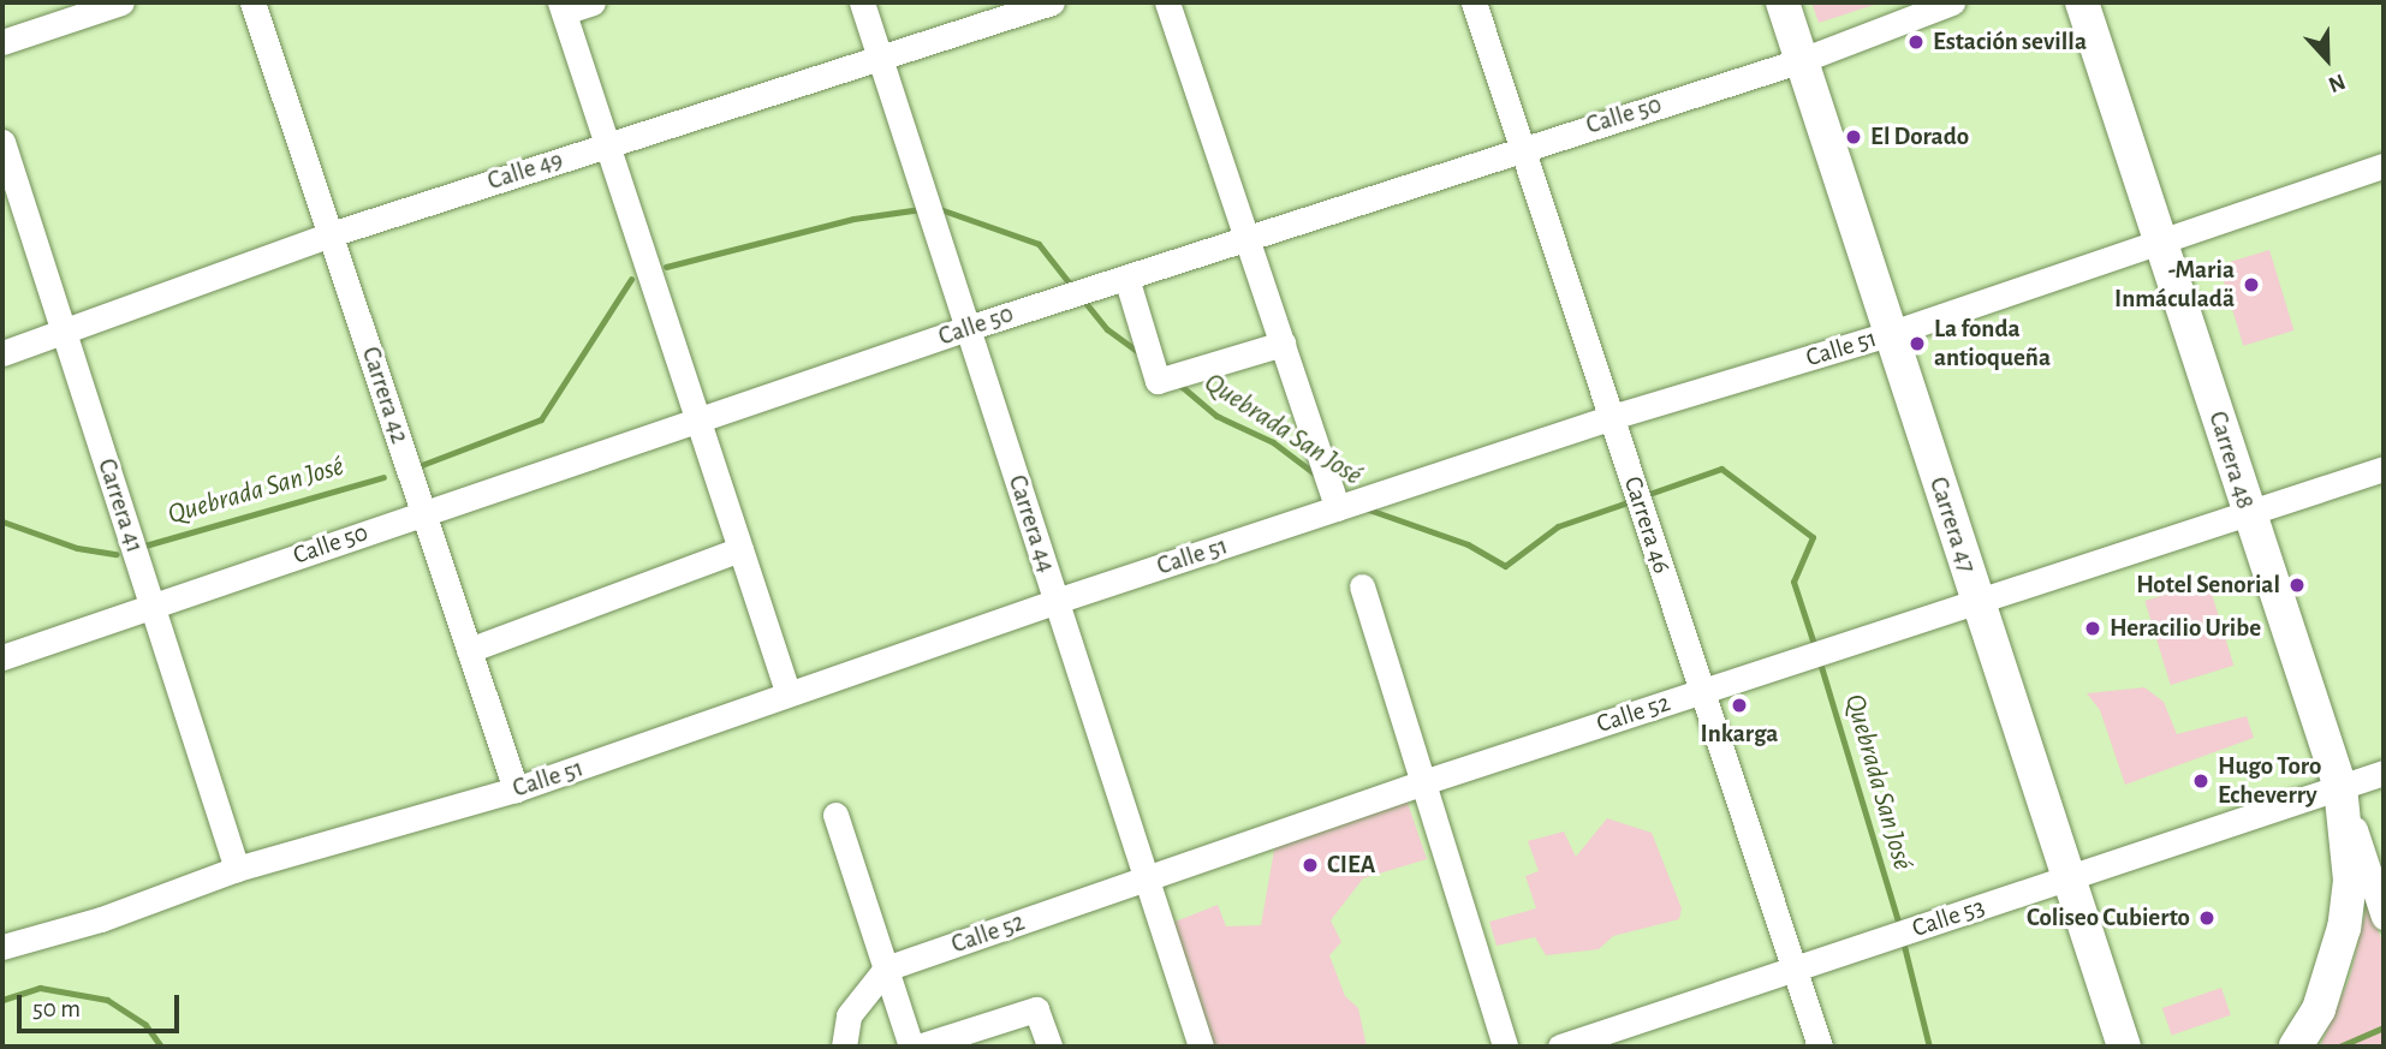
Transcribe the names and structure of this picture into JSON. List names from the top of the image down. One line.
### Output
{"streets":{"main road":["Carrera 48","Carrera 47"],"street":["Calle 50","Calle 49","Calle 51","Carrera 42","Carrera 41","Carrera 44","Carrera 46","Calle 52","Calle 53"]},"crossings":[["Calle 50","Carrera 42"],["Calle 50","Carrera 41"],["Calle 50","Carrera 44"],["Calle 50","Carrera 46"],["Calle 50","Carrera 47"],["Calle 49","Carrera 42"],["Calle 49","Carrera 41"],["Calle 49","Carrera 44"],["Calle 51","Carrera 42"],["Calle 51","Carrera 48"],["Calle 51","Carrera 41"],["Calle 51","Carrera 44"],["Calle 51","Carrera 46"],["Calle 51","Carrera 47"],["Carrera 48","Calle 52"],["Carrera 48","Calle 53"],["Carrera 44","Calle 52"],["Carrera 46","Calle 52"],["Carrera 46","Calle 53"],["Carrera 47","Calle 52"],["Carrera 47","Calle 53"]],"water":["Quebrada San José"],"places":["Estación sevilla","El Dorado","-Maria Inmáculadä","La fonda antioqueña","Hotel Senorial","Heracilio Uribe","Inkarga","Hugo Toro Echeverry","CIEA","Coliseo Cubierto"],"scale_bar":"50 m","north":"bottom"}
